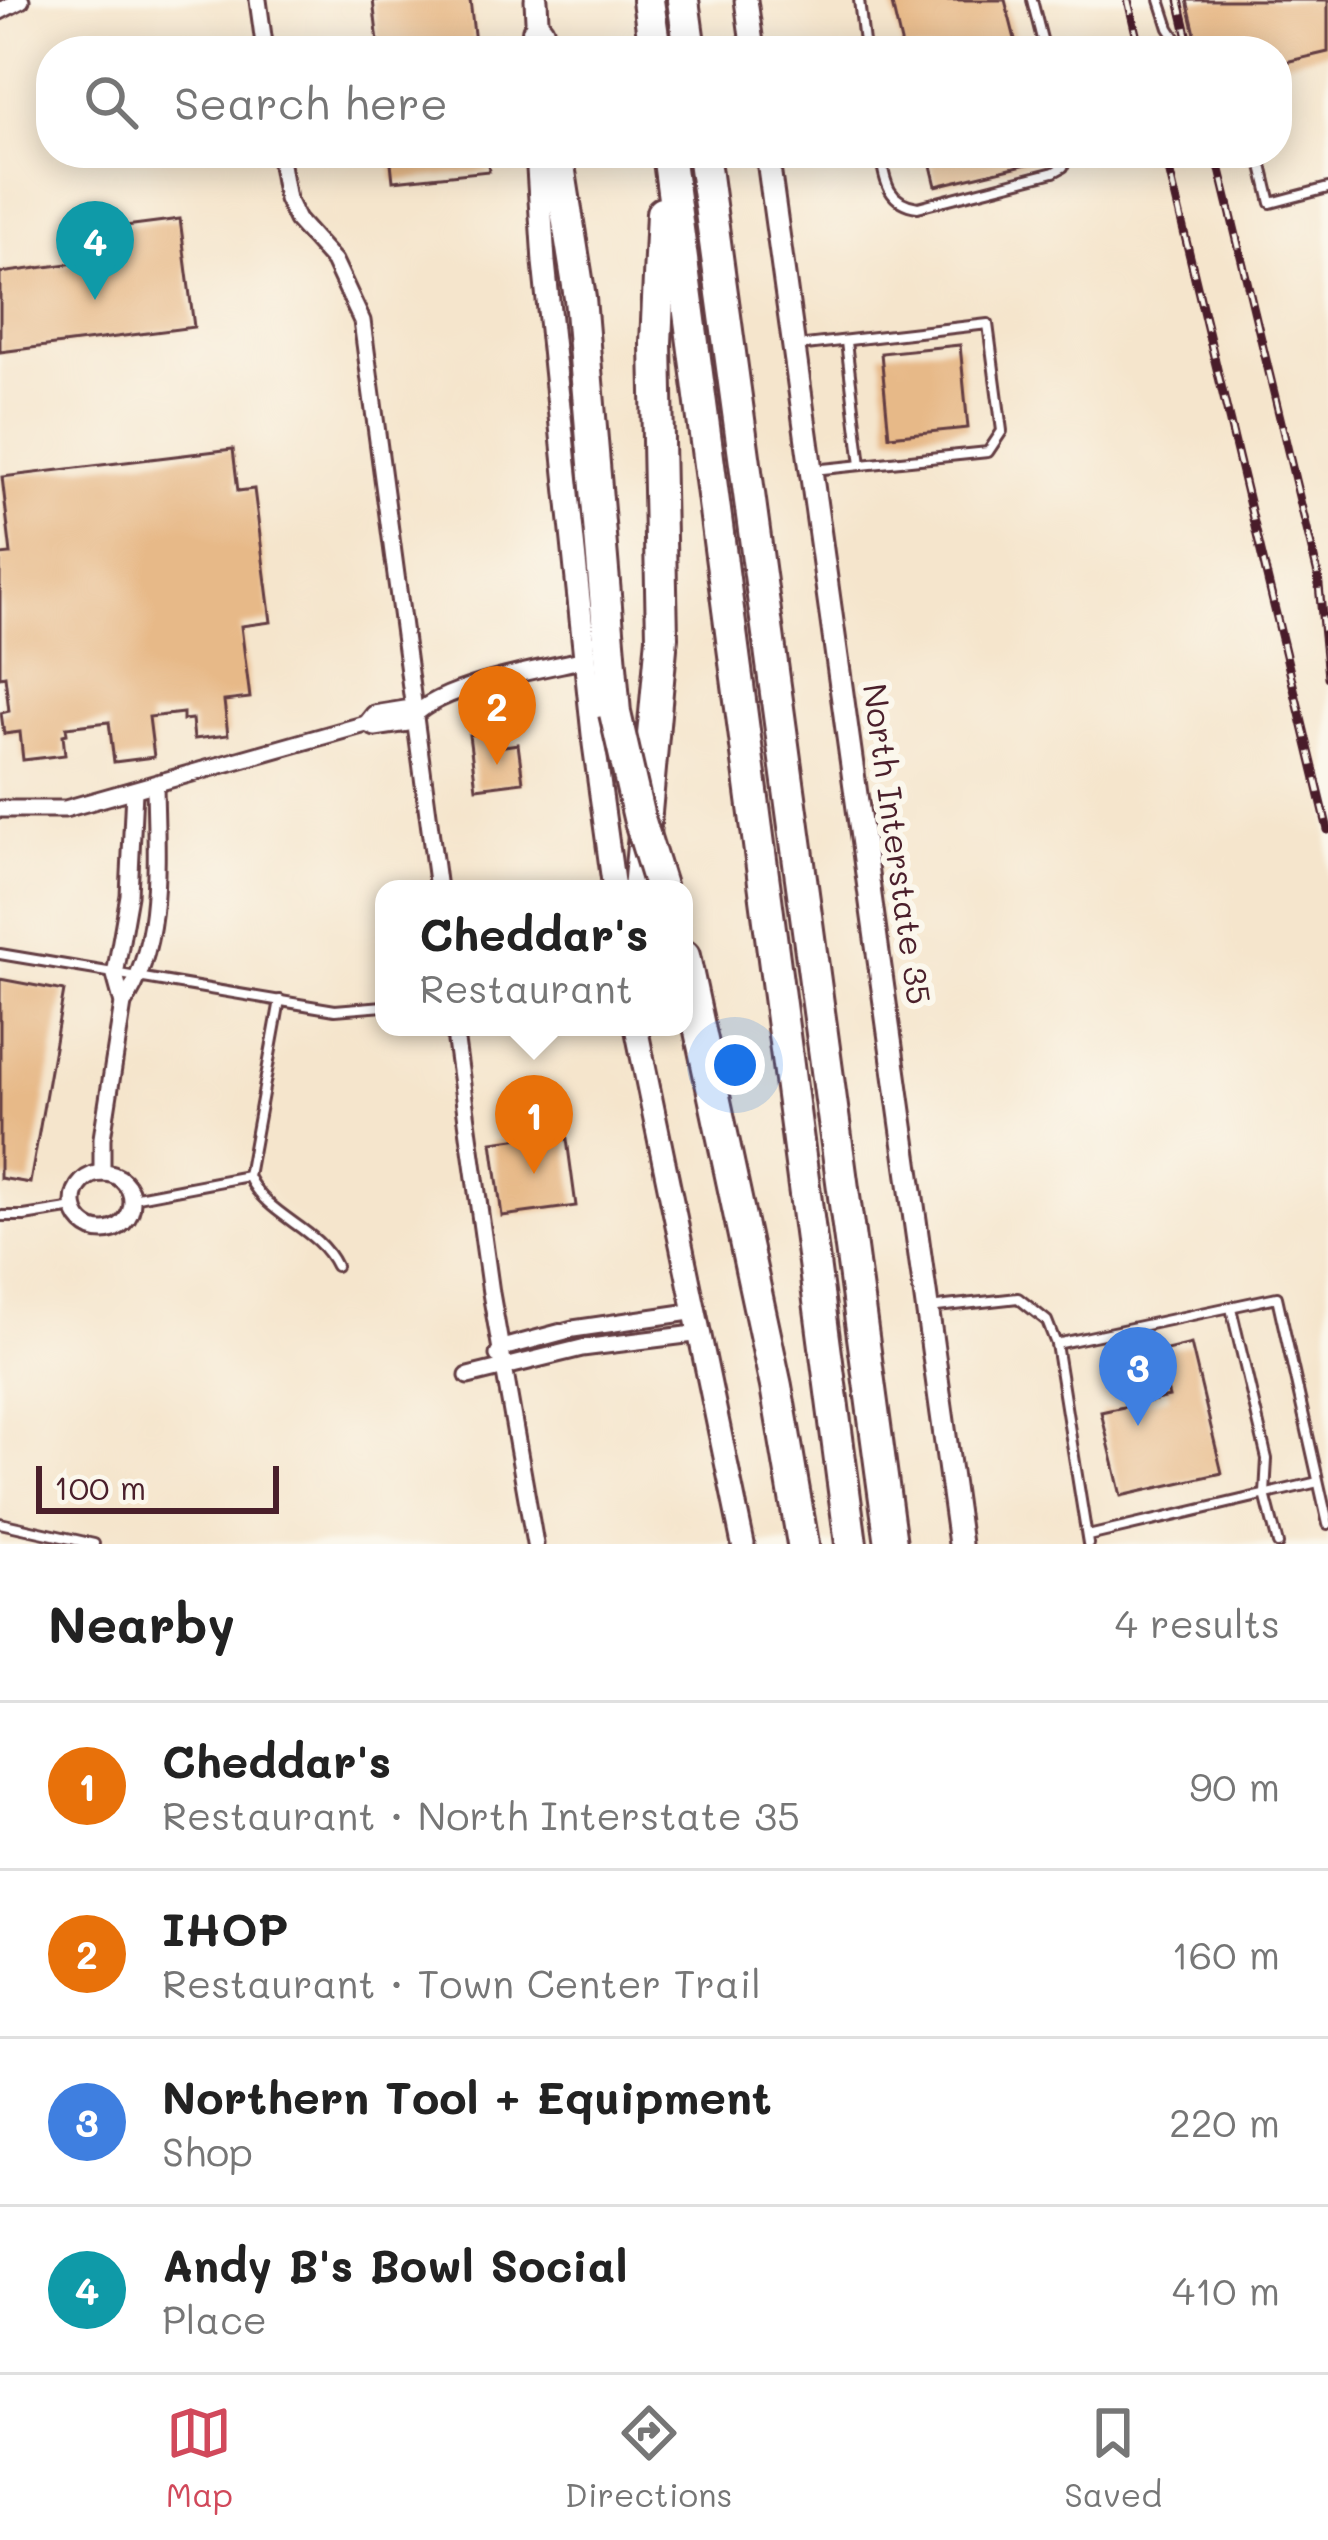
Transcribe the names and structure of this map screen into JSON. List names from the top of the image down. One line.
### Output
{"streets":{"main road":["North Interstate 35"]},"scale_bar":"100 m","page":{"search":"Search here","pins":["4","2","1","3"],"popup":["Cheddar's","Restaurant"],"scale":"100 m","heading":["Nearby","4 results"],"list":[{"mark":"1","name":"Cheddar's","note":"Restaurant · North Interstate 35","value":"90 m"},{"mark":"2","name":"IHOP","note":"Restaurant · Town Center Trail","value":"160 m"},{"mark":"3","name":"Northern Tool + Equipment","note":"Shop","value":"220 m"},{"mark":"4","name":"Andy B's Bowl Social","note":"Place","value":"410 m"}],"nav":["Map","Directions","Saved"]}}
